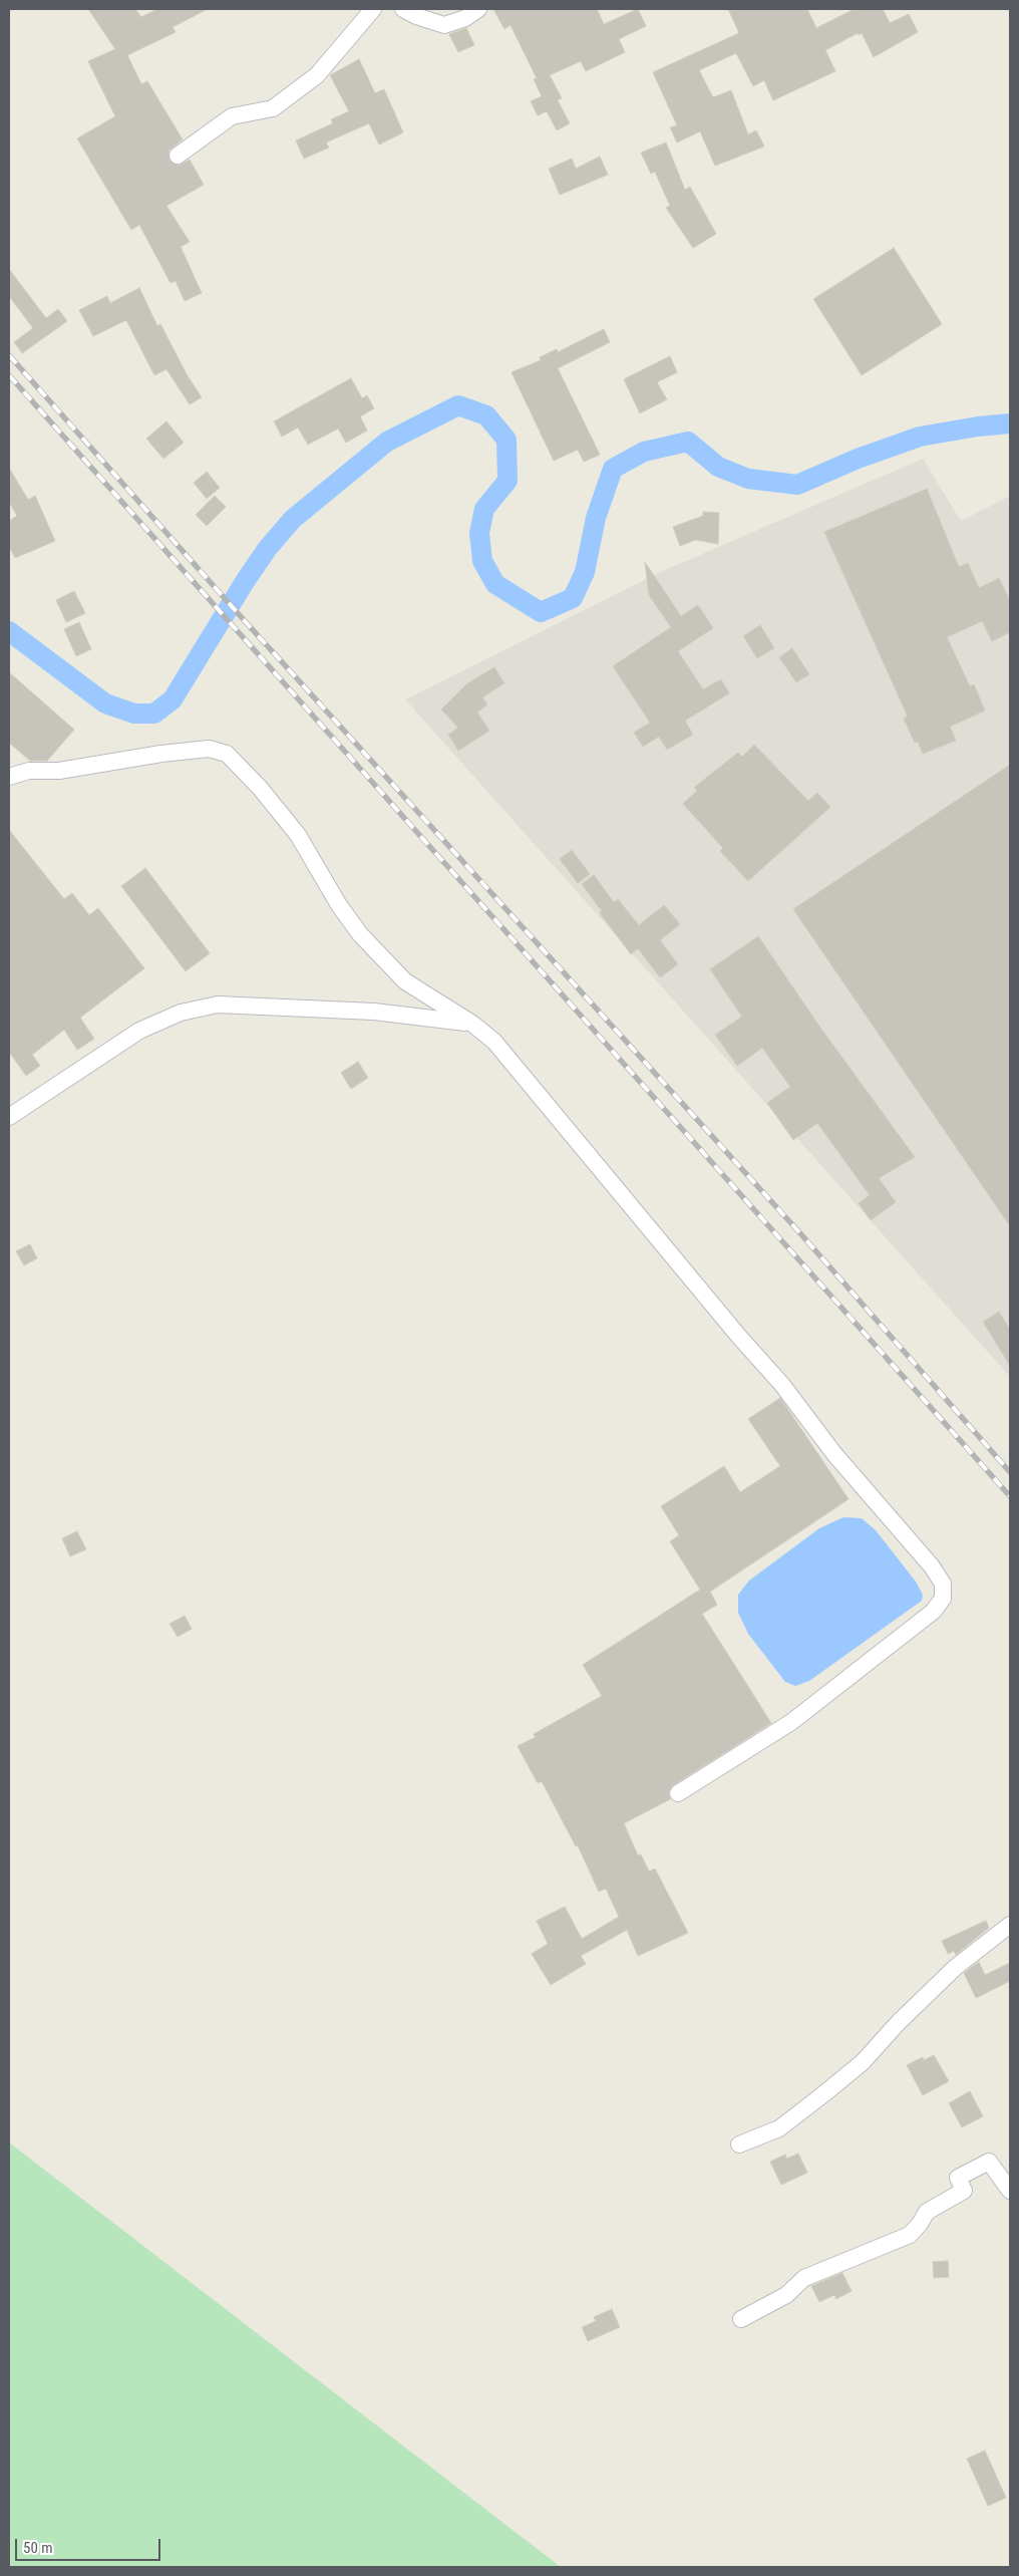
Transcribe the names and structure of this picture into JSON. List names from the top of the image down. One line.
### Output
{"scale_bar":"50 m"}
